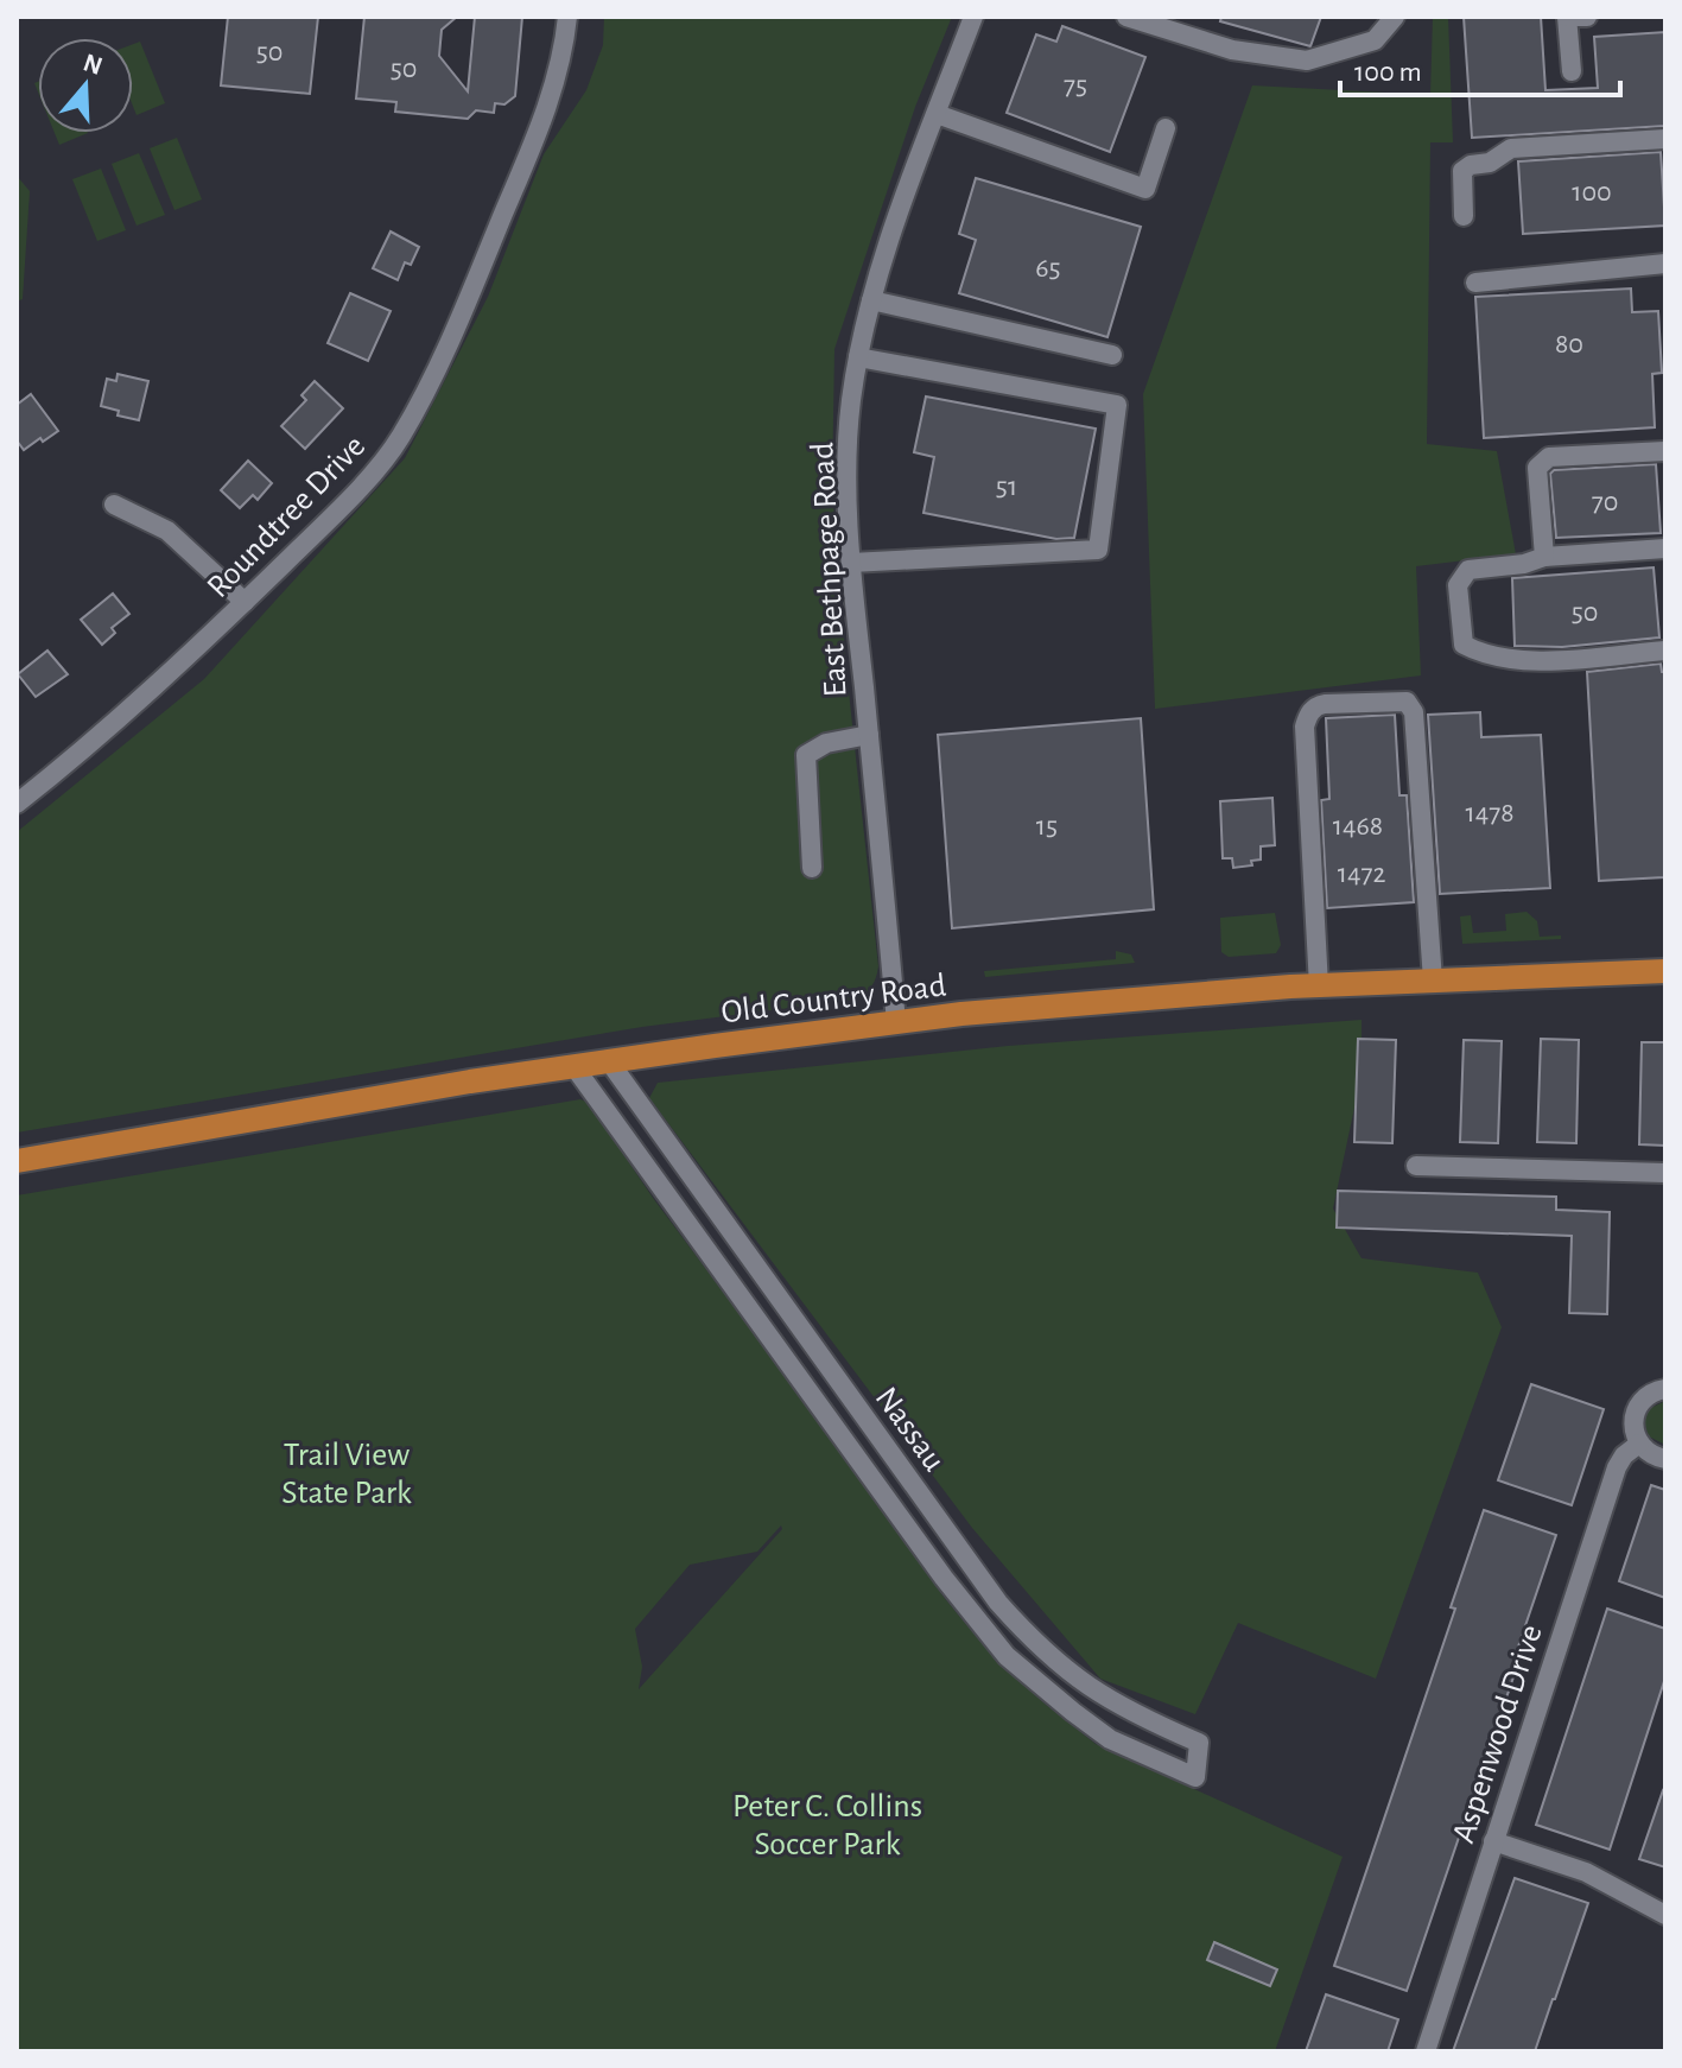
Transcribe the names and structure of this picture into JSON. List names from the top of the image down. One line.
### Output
{"streets":{"main road":["Old Country Road"],"street":["Roundtree Drive","East Bethpage Road","Nassau","Aspenwood Drive"]},"crossings":[["East Bethpage Road","Old Country Road"],["Old Country Road","Nassau"]],"parks":["Trail View State Park","Peter C. Collins Soccer Park"],"house_numbers":["50","50","75","100","65","80","51","70","50","1478","15","1468","1472"],"scale_bar":"100 m","north":"top"}
